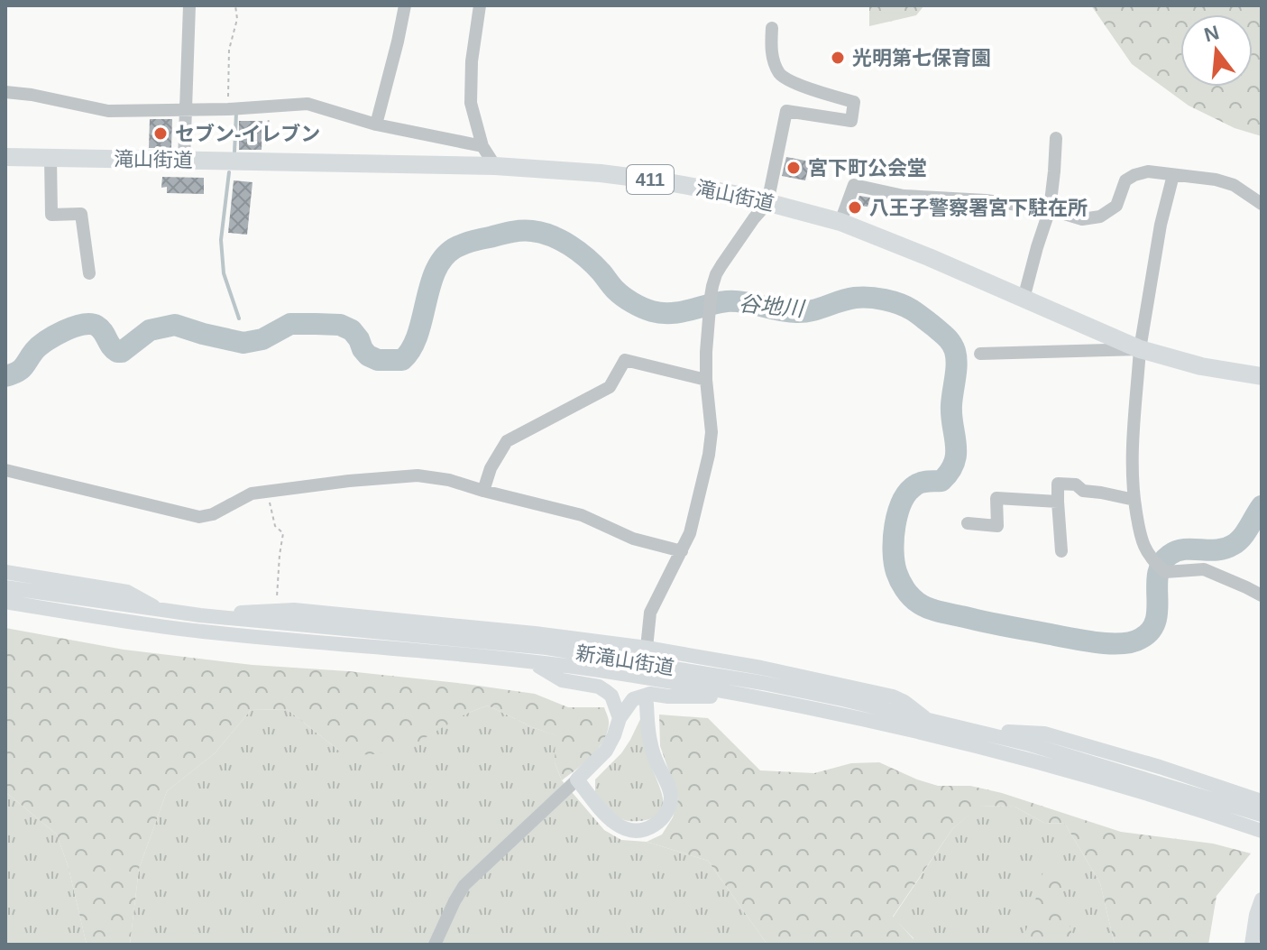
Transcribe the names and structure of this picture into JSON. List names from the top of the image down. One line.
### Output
{"streets":{"highway":["滝山街道","411"],"main road":["新滝山街道"]},"water":["谷地川"],"places":["光明第七保育園","セブン-イレブン","宮下町公会堂","八王子警察署宮下駐在所"],"north":"top"}
